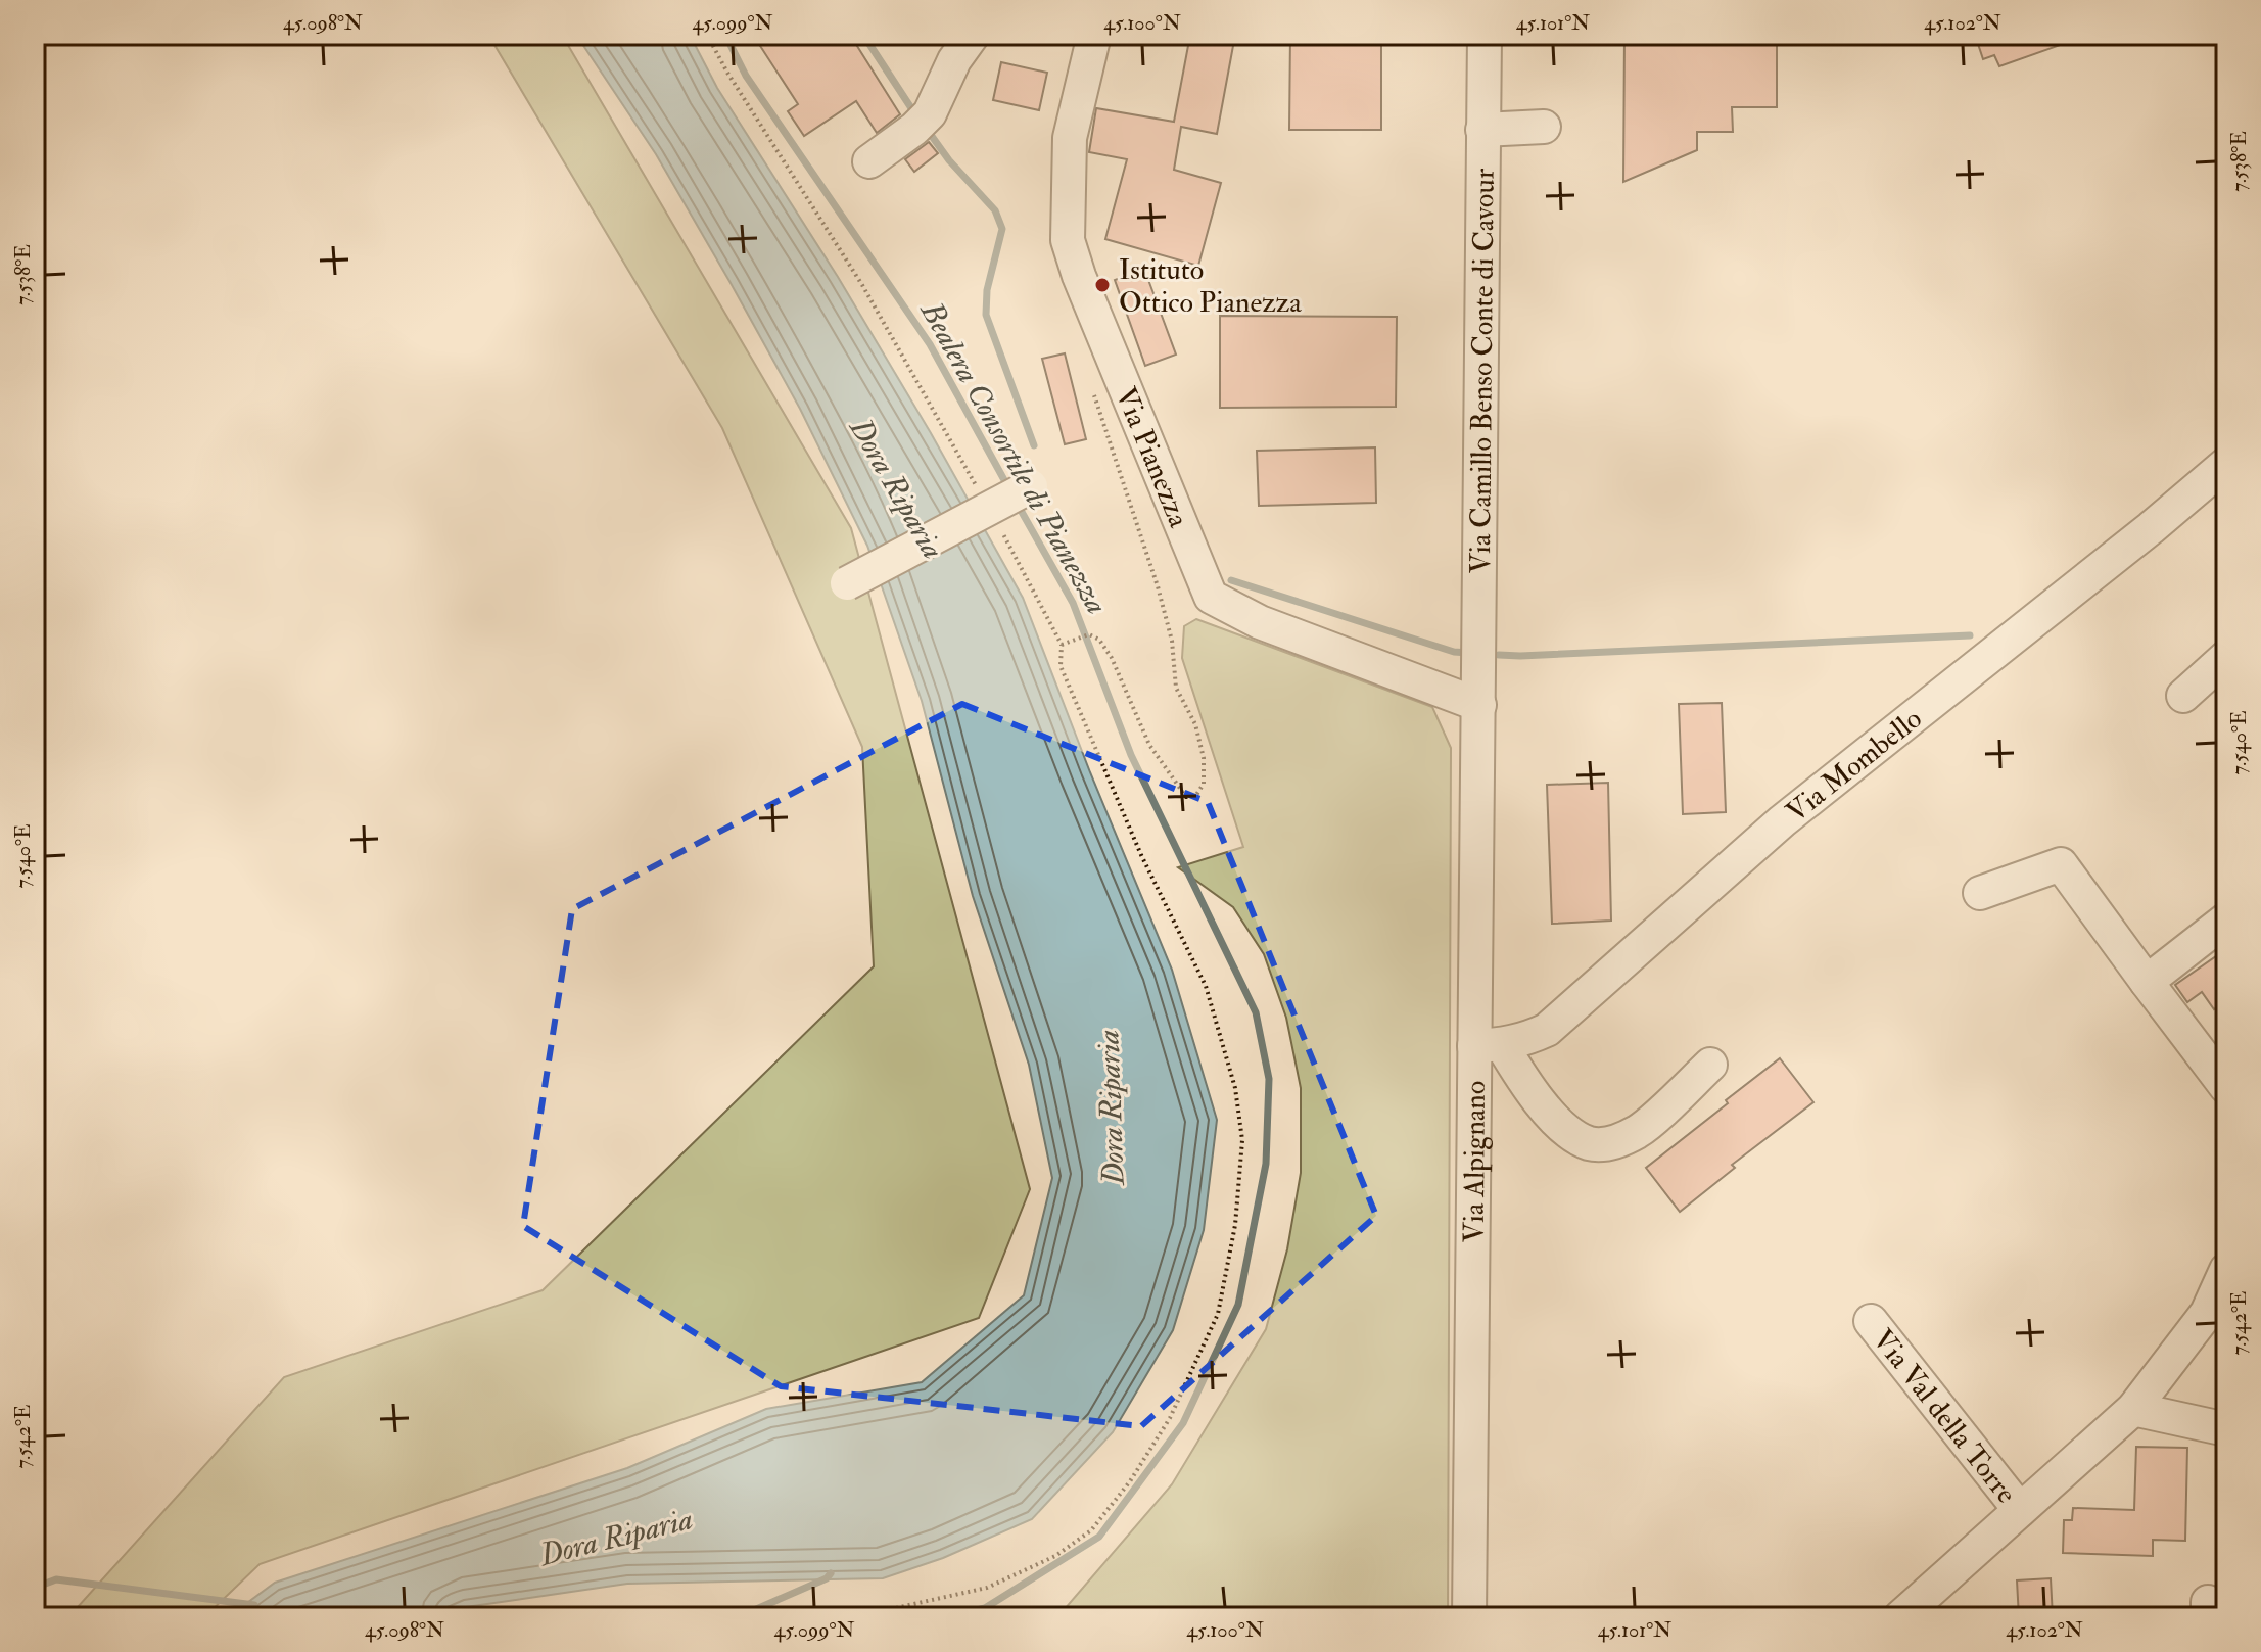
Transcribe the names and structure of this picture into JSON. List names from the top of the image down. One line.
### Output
{"streets":{"street":["Via Camillo Benso Conte di Cavour","Via Pianezza","Via Mombello","Via Alpignano","Via Val della Torre"]},"crossings":[["Via Camillo Benso Conte di Cavour","Via Pianezza"],["Via Camillo Benso Conte di Cavour","Via Alpignano"],["Via Pianezza","Via Alpignano"],["Via Mombello","Via Alpignano"]],"water":["Bealera Consortile di Pianezza","Dora Riparia"],"places":["Istituto Ottico Pianezza"],"coordinates":["45.098°N","45.099°N","45.100°N","45.101°N","45.102°N","7.538°E","7.540°E","7.542°E"]}
